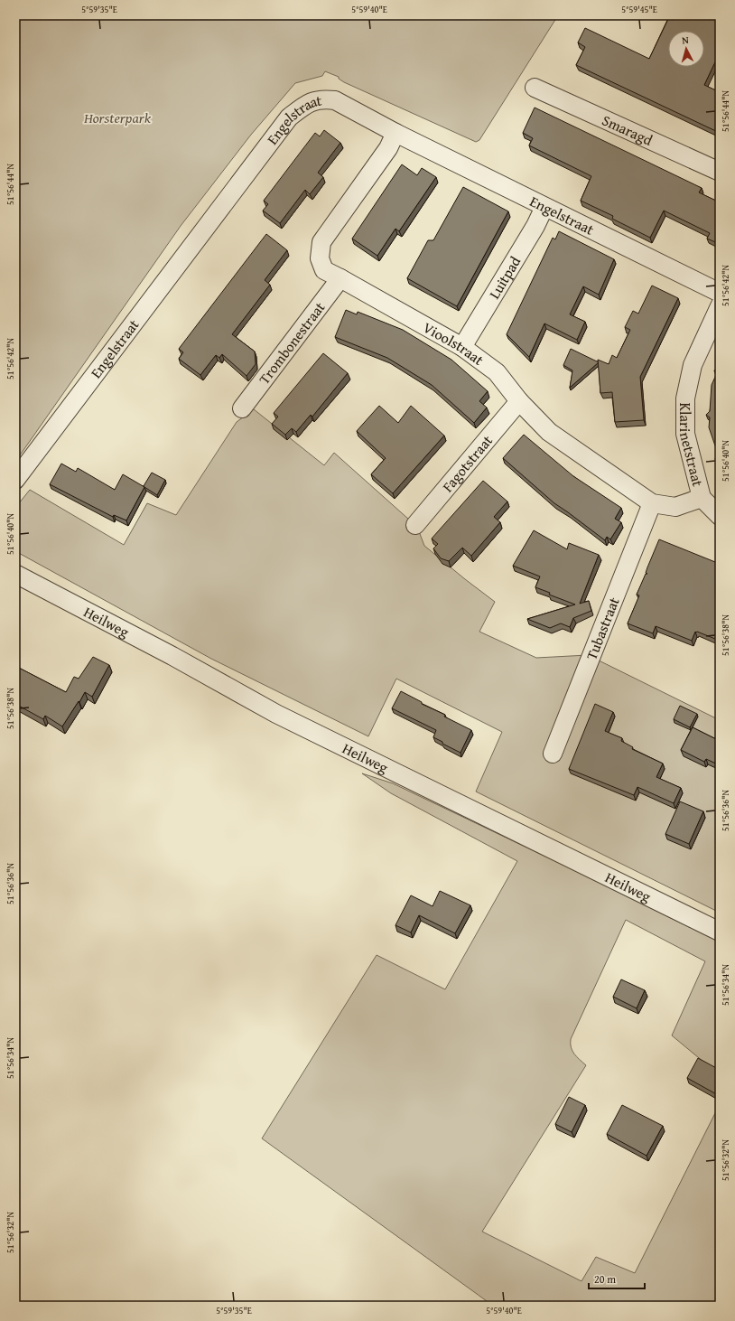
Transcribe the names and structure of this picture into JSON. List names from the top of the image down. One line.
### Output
{"streets":{"street":["Engelstraat","Smaragd","Luitpad","Trombonestraat","Vioolstraat","Klarinetstraat","Fagotstraat","Heilweg","Tubastraat"]},"crossings":[["Engelstraat","Luitpad"],["Engelstraat","Vioolstraat"],["Luitpad","Vioolstraat"],["Trombonestraat","Vioolstraat"],["Vioolstraat","Klarinetstraat"],["Vioolstraat","Fagotstraat"],["Vioolstraat","Tubastraat"]],"parks":["Horsterpark"],"scale_bar":"20 m","north":"top","coordinates":["5°59'35\"E","5°59'40\"E","5°59'45\"E","51°56'44\"N","51°56'42\"N","51°56'40\"N","51°56'38\"N","51°56'36\"N","51°56'34\"N","51°56'32\"N"]}
